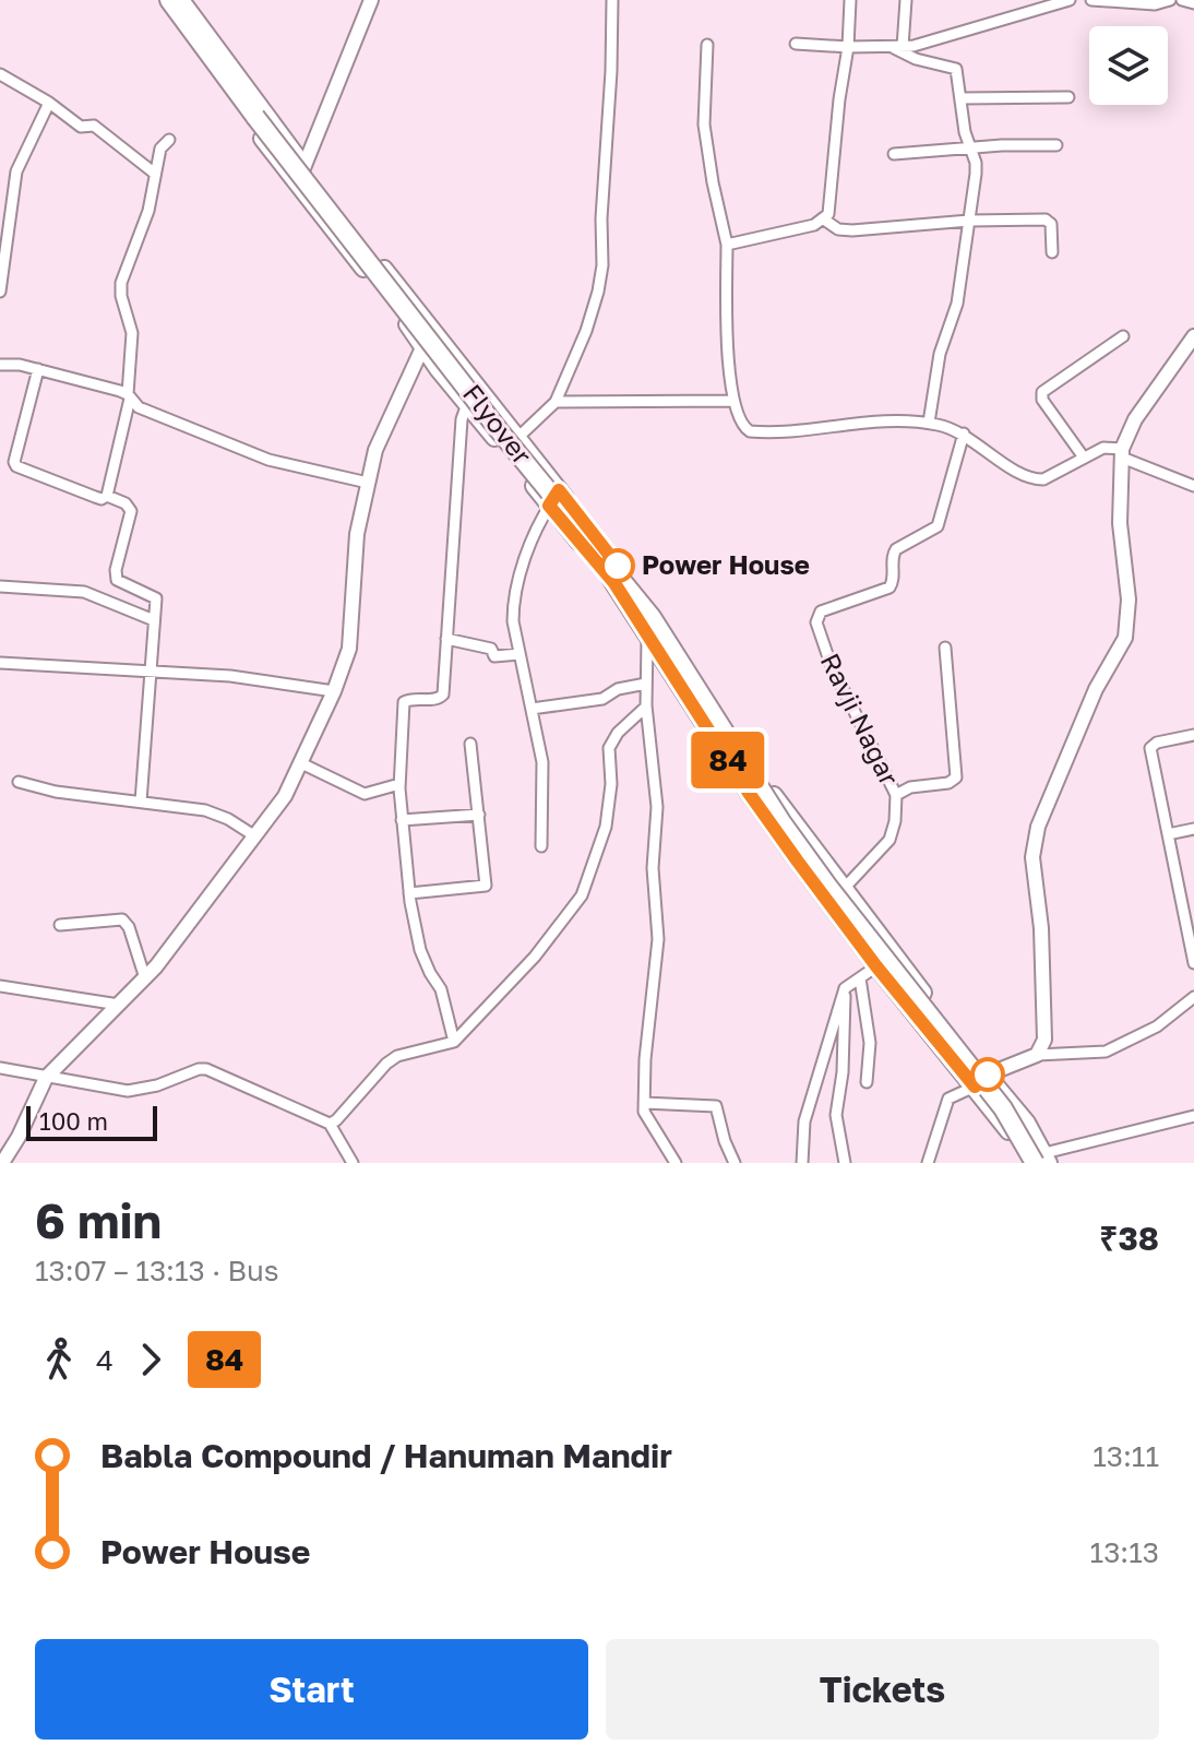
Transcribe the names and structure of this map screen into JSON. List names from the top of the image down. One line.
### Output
{"streets":{"highway":["Flyover"],"street":["Ravji Nagar"]},"places":["Power House"],"lines":["bus line 84"],"scale_bar":"100 m","page":{"on_map":"84","scale":"100 m","heading":["6 min","13:07 – 13:13 · Bus","₹38"],"legs":["4","84"],"list":[{"name":"Babla Compound / Hanuman Mandir","value":"13:11"},{"name":"Power House","value":"13:13"}],"buttons":["Start","Tickets"]}}
